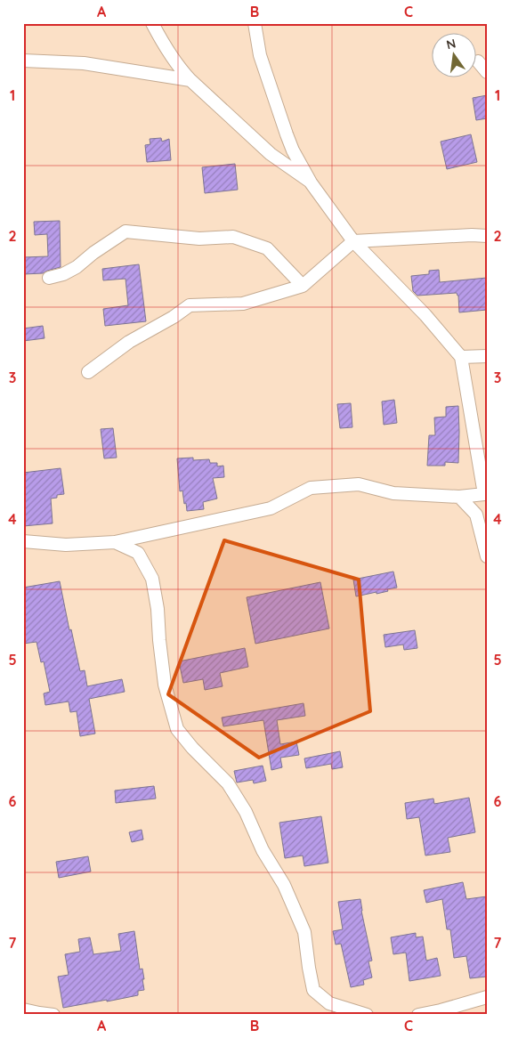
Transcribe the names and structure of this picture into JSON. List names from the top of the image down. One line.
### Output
{"north":"top","grid":{"columns":["A","B","C"],"rows":["1","2","3","4","5","6","7"]}}
